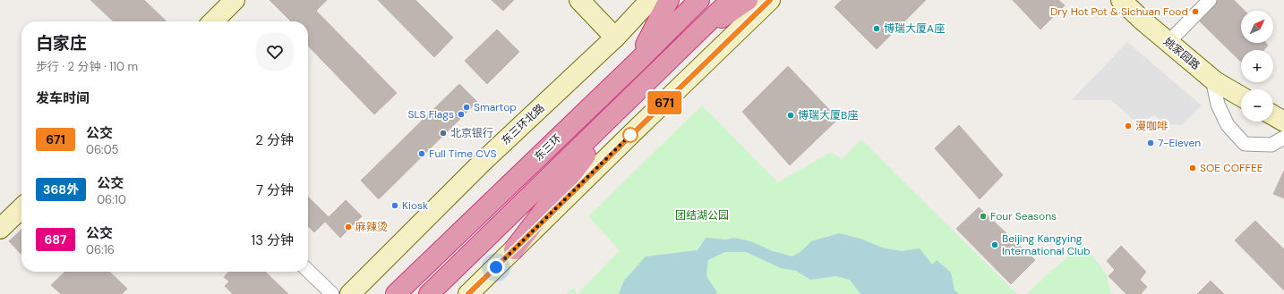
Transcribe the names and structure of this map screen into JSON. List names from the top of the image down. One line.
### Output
{"streets":{"highway":["东三环"],"street":["姚家园路","东三环北路"]},"parks":["团结湖公园"],"places":["Dry Hot Pot & Sichuan Food","博瑞大厦A座","Smartop","SLS Flags","博瑞大厦B座","漫咖啡","北京银行","7-Eleven","Full Time CVS","SOE COFFEE","Kiosk","Four Seasons","麻辣烫","Beijing Kangying International Club"],"lines":["bus line 671"],"north":"top right","page":{"on_map":"671","map_buttons":["+","−"],"heading":[["白家庄","步行 · 2 分钟 · 110 m"],"发车时间"],"list":[{"mark":"671","name":"公交","note":"06:05","value":"2 分钟"},{"mark":"368外","name":"公交","note":"06:10","value":"7 分钟"},{"mark":"687","name":"公交","note":"06:16","value":"13 分钟"}]}}
